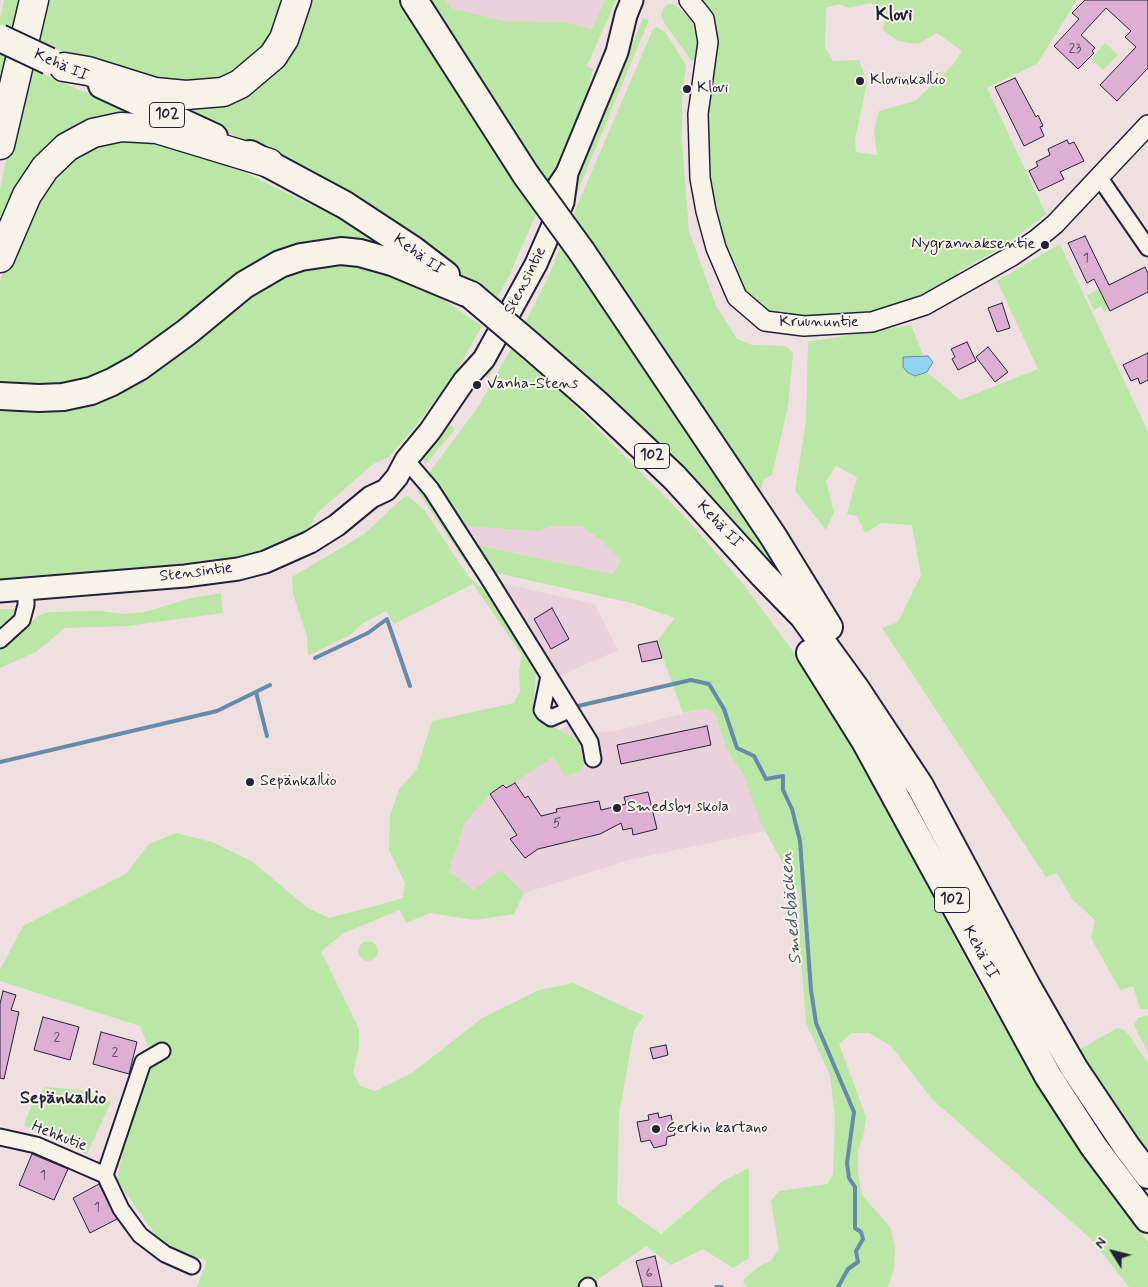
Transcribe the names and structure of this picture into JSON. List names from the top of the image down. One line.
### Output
{"streets":{"highway":["Kehä II","102"],"main road":["Stensintie"],"street":["Kruununtie","Hehkutie"]},"districts":["Klovi","Sepänkallio"],"water":["Smedsbäcken"],"places":["Klovinkallio","Klovi","Nygrannaksentie","Vanha-Stens","Sepänkallio","Smedsby skola","Gerkin kartano"],"house_numbers":["23","1","5","2","2","1","1","6"],"north":"top left"}
